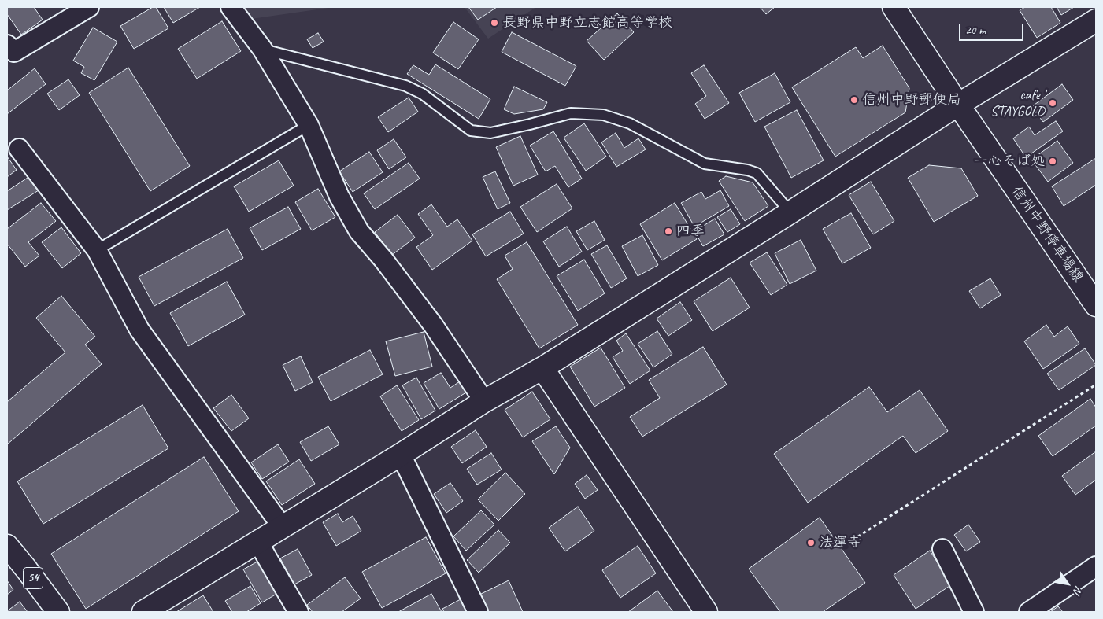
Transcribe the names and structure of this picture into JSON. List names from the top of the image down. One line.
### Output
{"streets":{"street":["信州中野停車場線","54"]},"places":["長野県中野立志館高等学校","信州中野郵便局","cafe ' STAYGOLD","一心そば処","四季","法運寺"],"scale_bar":"20 m","north":"bottom right"}
